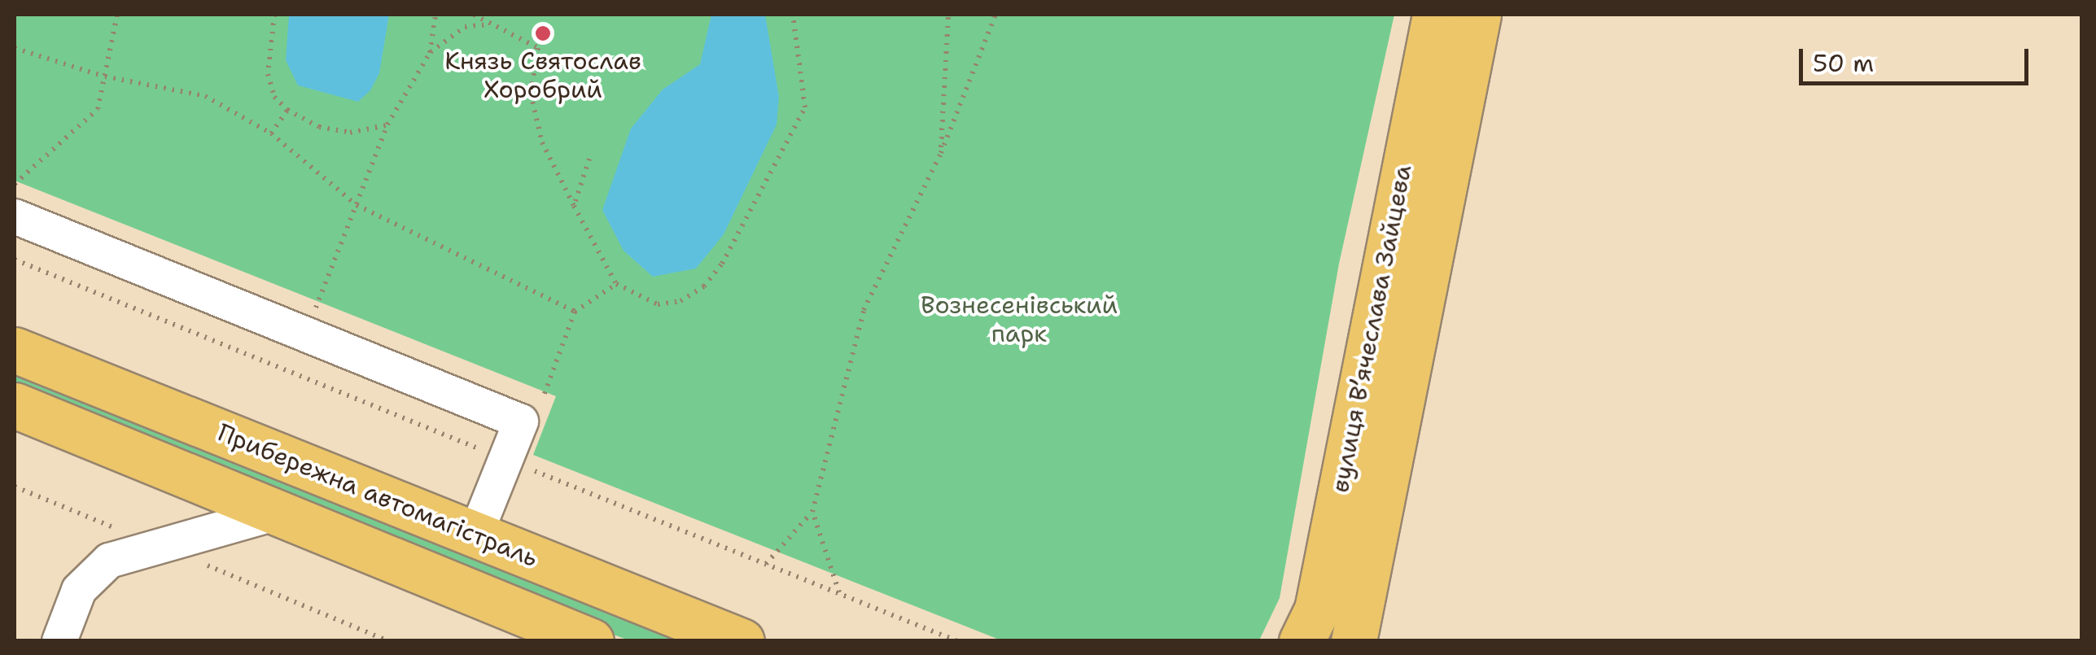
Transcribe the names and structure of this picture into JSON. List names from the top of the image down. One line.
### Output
{"streets":{"main road":["вулиця Вʼячеслава Зайцева","Прибережна автомагістраль"]},"parks":["Вознесенівський парк"],"places":["Князь Святослав Хоробрий"],"scale_bar":"50 m"}
